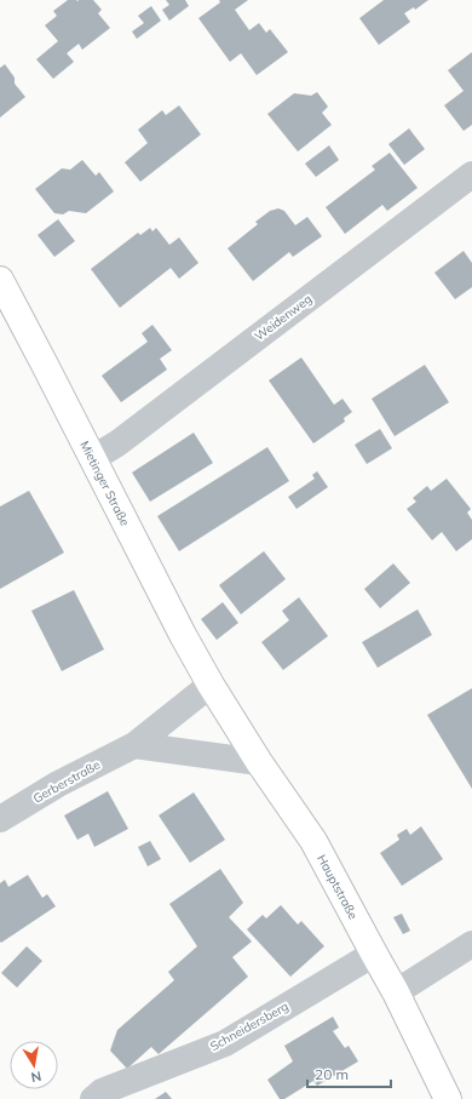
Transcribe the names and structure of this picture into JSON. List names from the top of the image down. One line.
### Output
{"streets":{"main road":["Mietinger Straße","Hauptstraße"],"street":["Weidenweg","Gerberstraße","Schneidersberg"]},"crossings":[["Weidenweg","Mietinger Straße"],["Mietinger Straße","Gerberstraße"],["Mietinger Straße","Hauptstraße"],["Gerberstraße","Hauptstraße"],["Hauptstraße","Schneidersberg"]],"scale_bar":"20 m","north":"bottom"}
